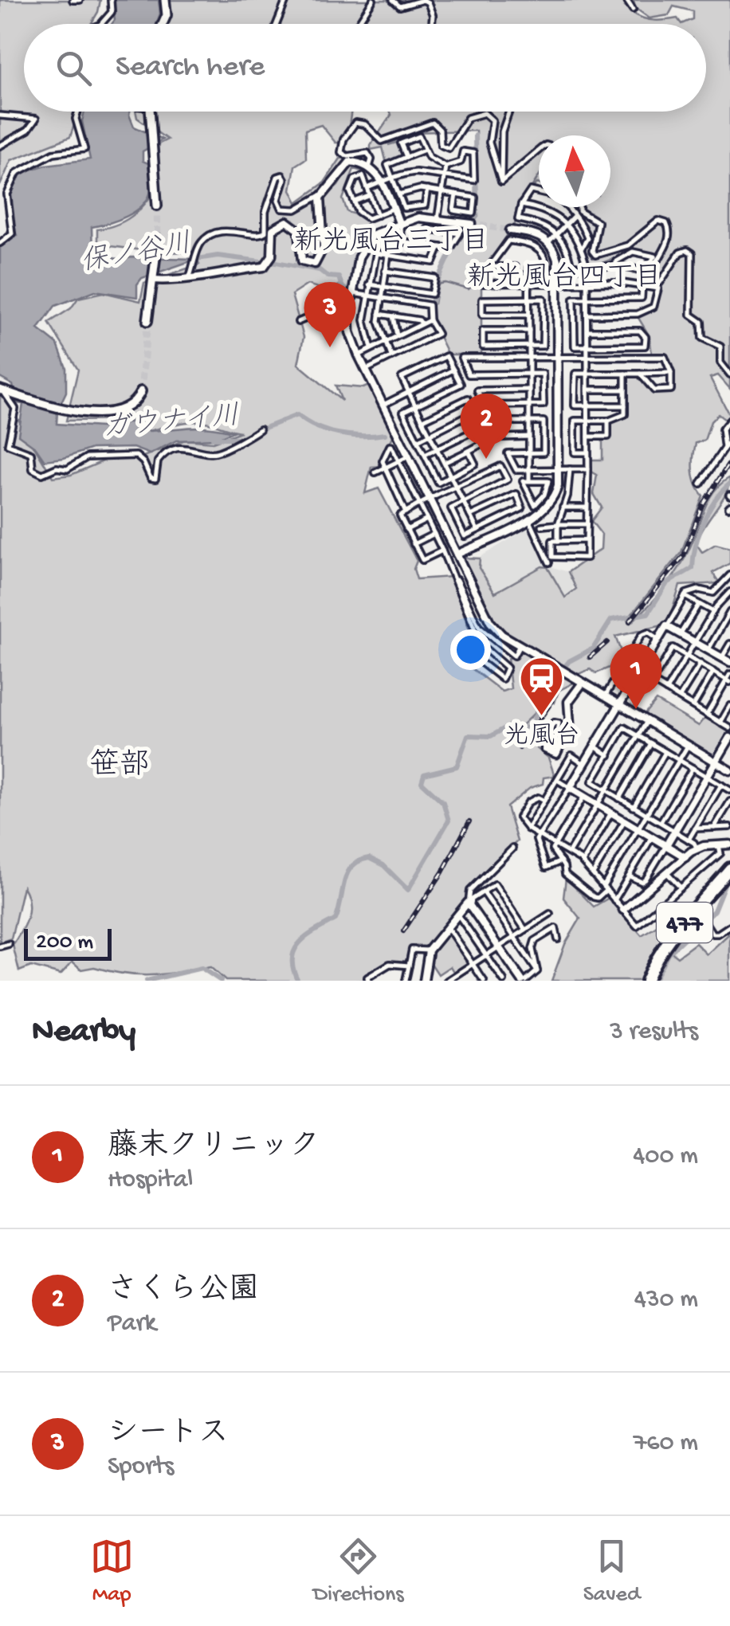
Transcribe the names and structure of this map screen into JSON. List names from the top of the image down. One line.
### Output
{"streets":{"highway":["477"]},"districts":["新光風台三丁目","新光風台四丁目","笹部"],"water":["保ノ谷川","ガウナイ川"],"places":{"station":["光風台"]},"scale_bar":"200 m","north":"top","page":{"search":"Search here","pins":["3","2","1"],"scale":"200 m","heading":["Nearby","3 results"],"list":[{"mark":"1","name":"藤末クリニック","note":"Hospital","value":"400 m"},{"mark":"2","name":"さくら公園","note":"Park","value":"430 m"},{"mark":"3","name":"シートス","note":"Sports","value":"760 m"}],"nav":["Map","Directions","Saved"]}}
